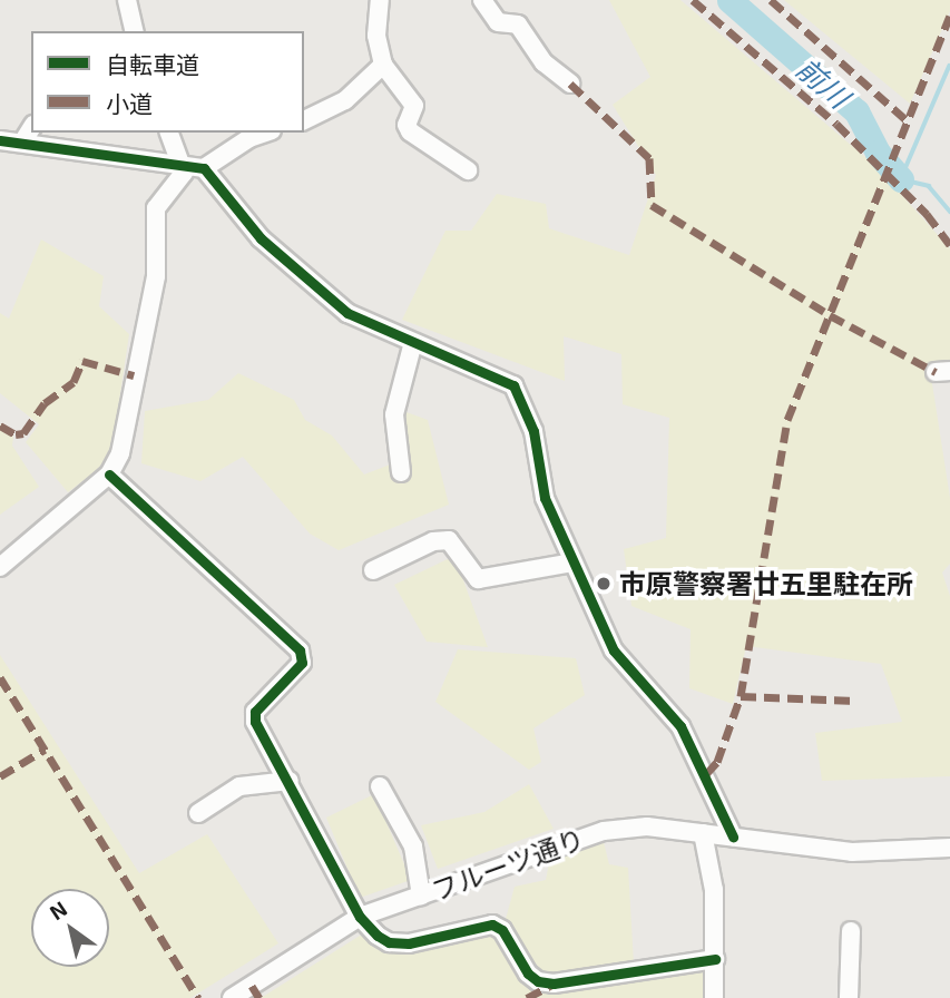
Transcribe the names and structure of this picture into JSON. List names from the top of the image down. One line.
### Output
{"streets":{"street":["フルーツ通り"]},"water":["前川"],"places":["市原警察署廿五里駐在所"],"legend":["自転車道","小道"],"north":"top left"}
